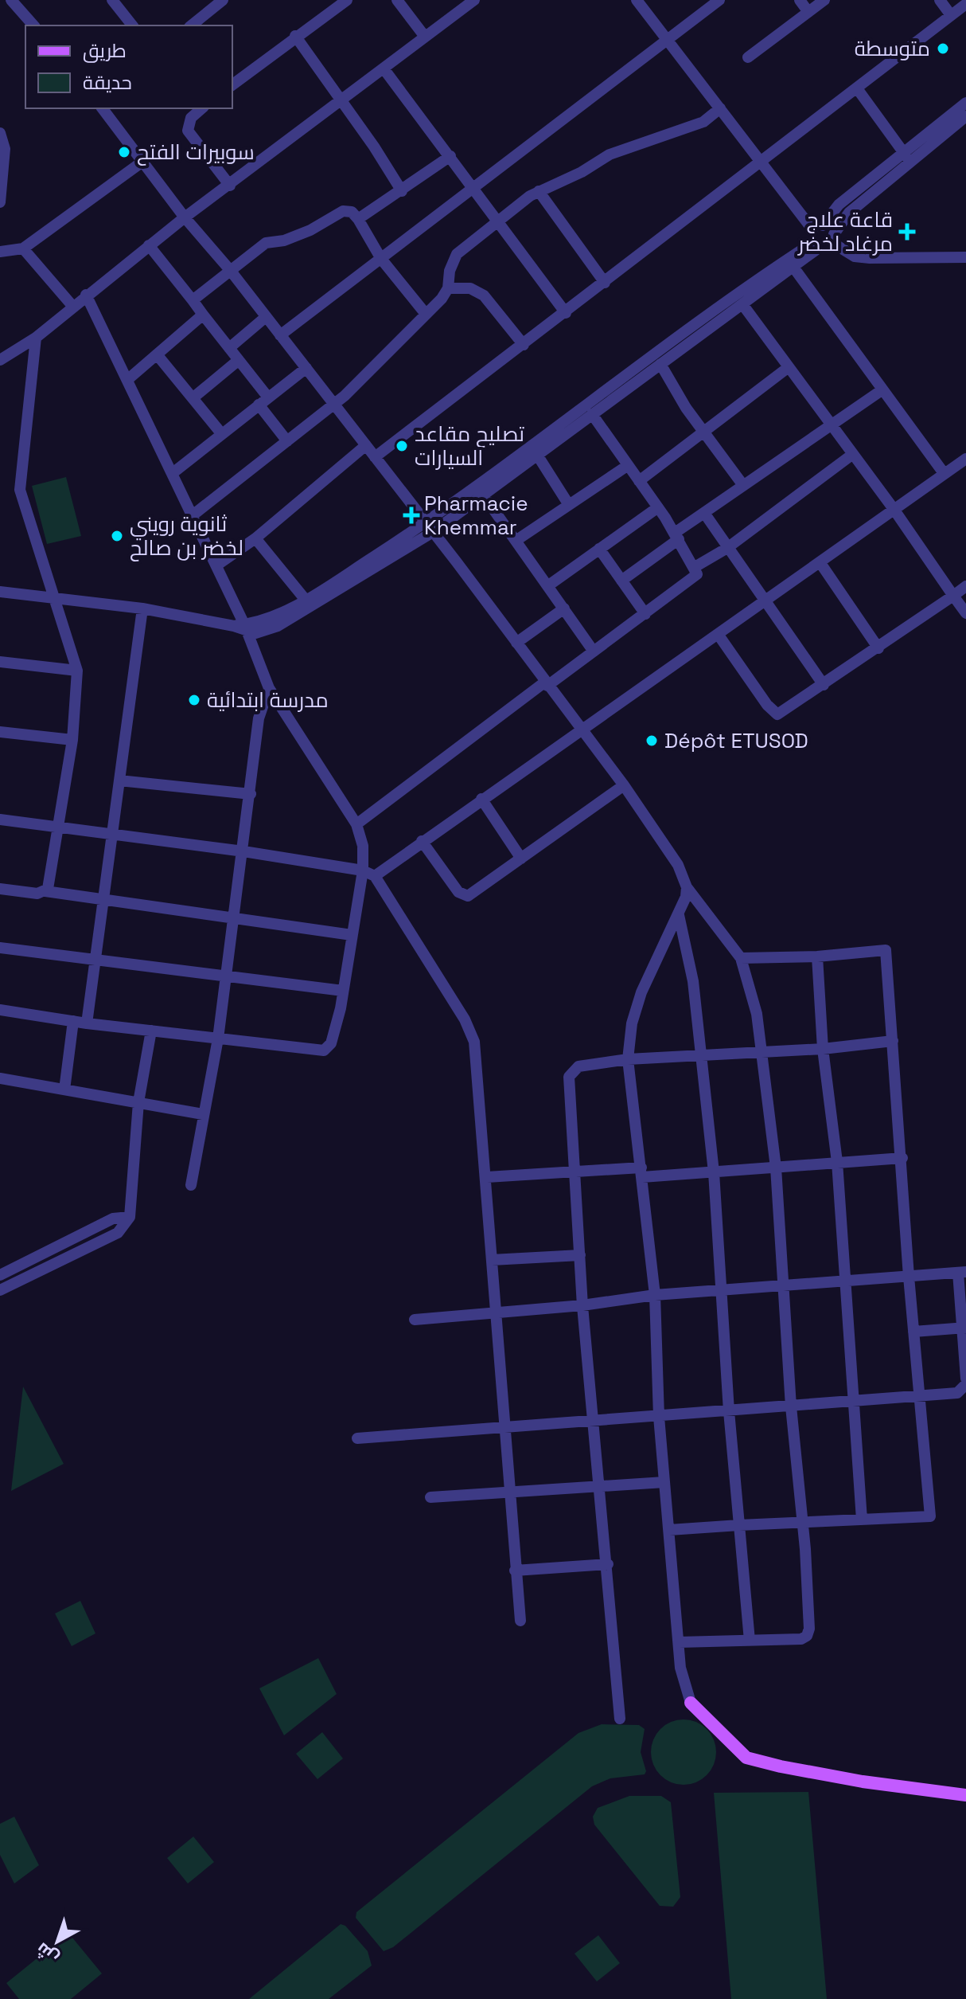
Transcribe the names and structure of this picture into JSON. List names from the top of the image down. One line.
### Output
{"places":{"other":["متوسطة","سوبيرات الفتح","تصليح مقاعد السيارات","ثانوية رويني لخضر بن صالح","مدرسة ابتدائية","Dépôt ETUSOD"],"health":["قاعة علاج مرغاد لخضر","Pharmacie Khemmar"]},"legend":["طريق","حديقة"],"north":"bottom left"}
